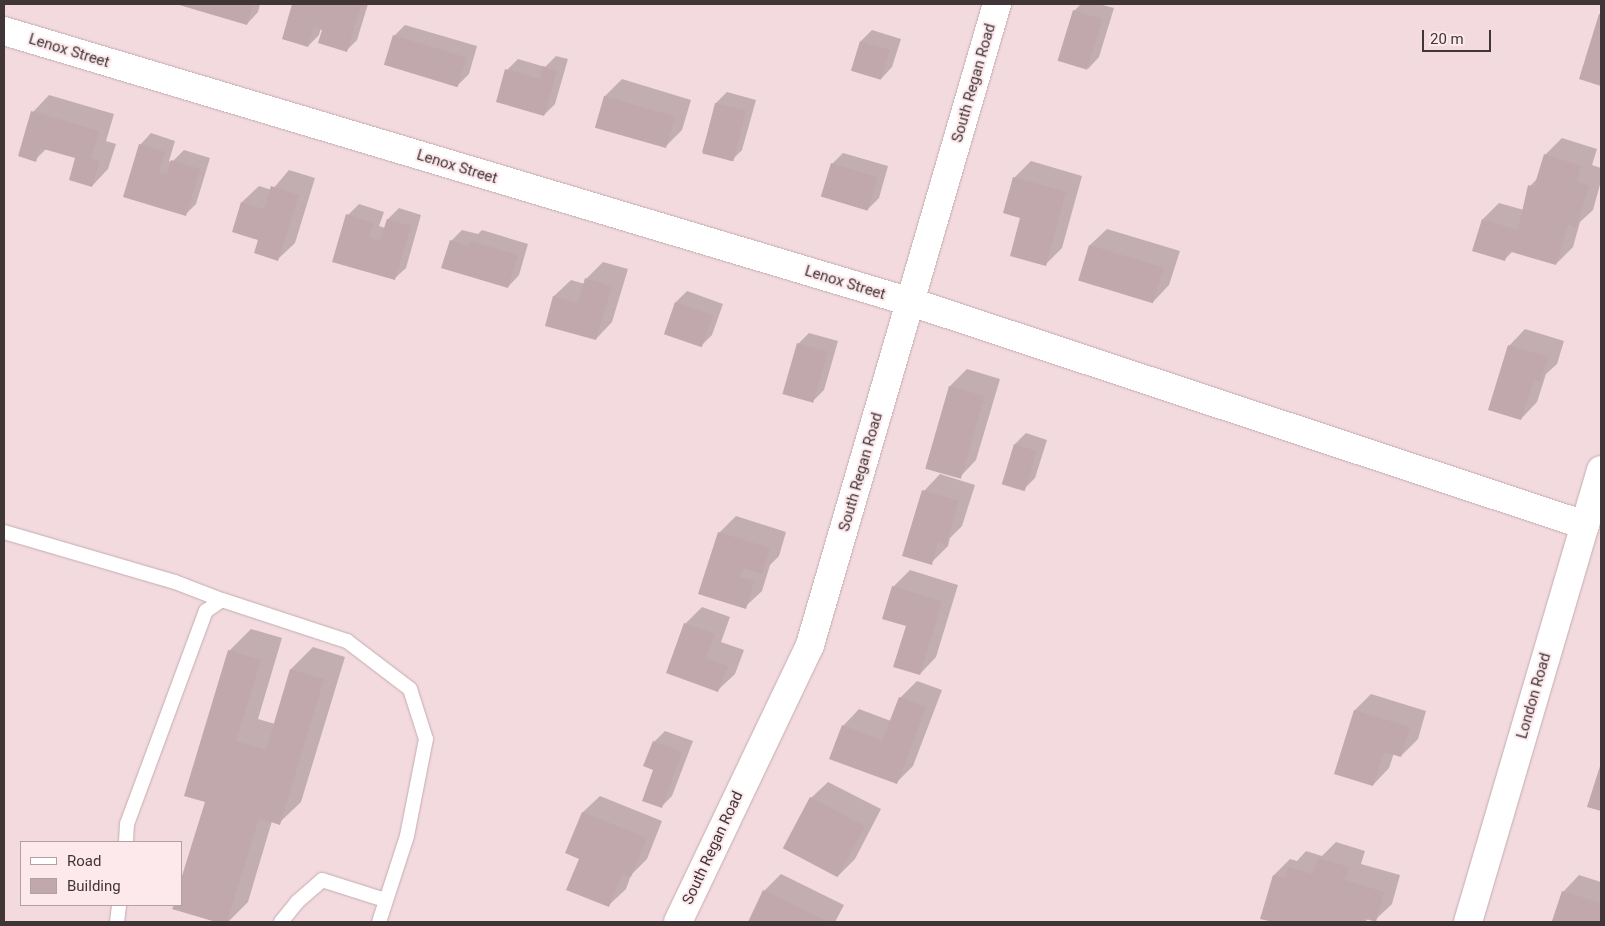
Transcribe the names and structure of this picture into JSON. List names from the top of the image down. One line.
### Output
{"streets":{"street":["Lenox Street","South Regan Road","London Road"]},"crossings":[["Lenox Street","South Regan Road"],["Lenox Street","London Road"]],"legend":["Road","Building"],"scale_bar":"20 m"}
